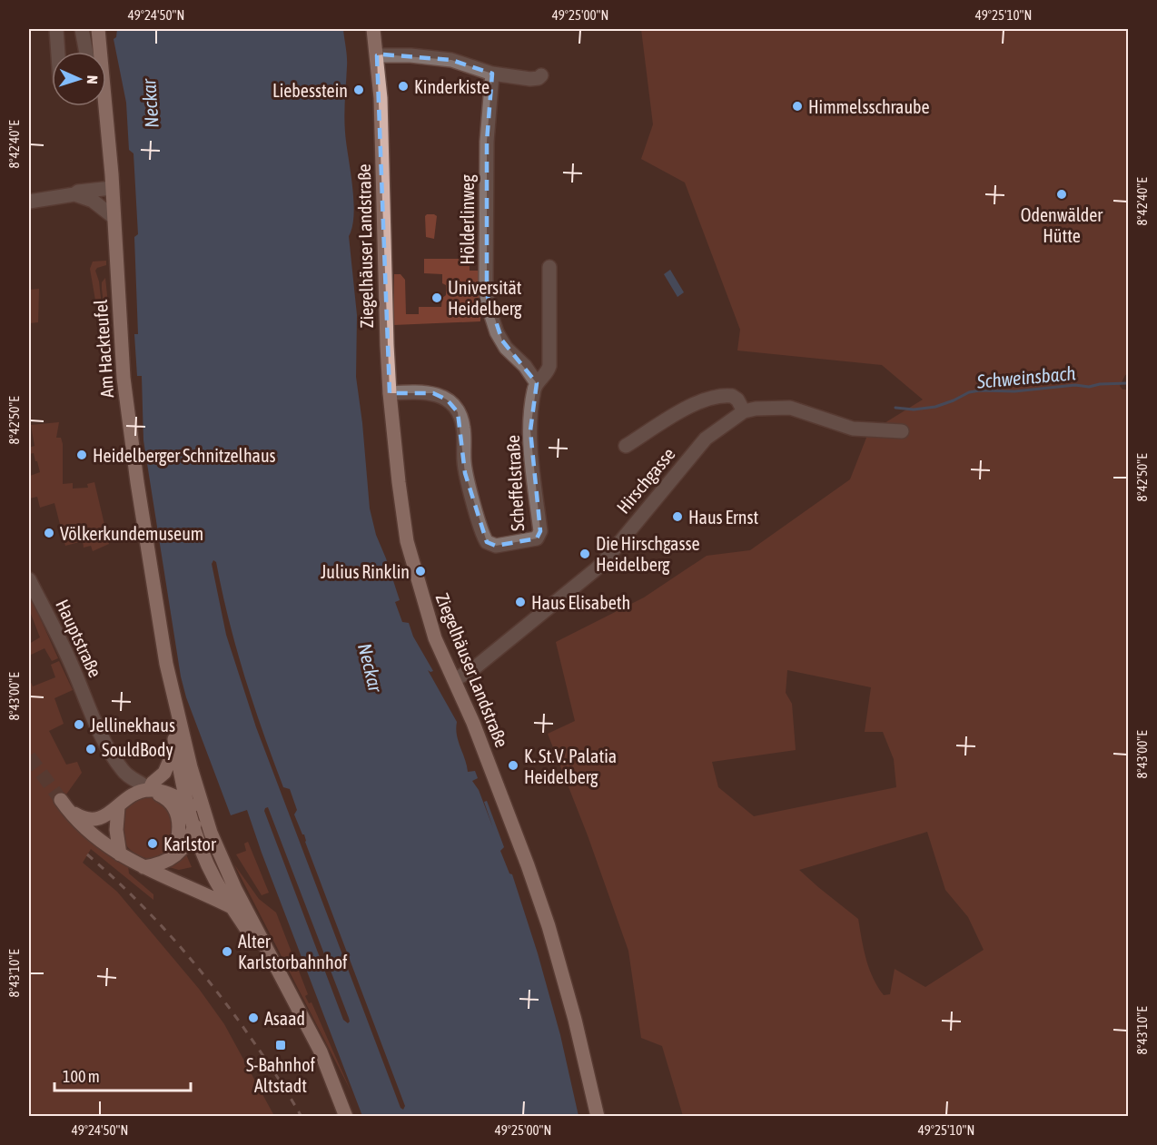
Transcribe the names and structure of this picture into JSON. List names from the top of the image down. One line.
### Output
{"streets":{"main road":["Ziegelhäuser Landstraße","Am Hackteufel"],"street":["Hölderlinweg","Hirschgasse","Scheffelstraße","Hauptstraße"]},"crossings":[["Hölderlinweg","Scheffelstraße"],["Ziegelhäuser Landstraße","Hirschgasse"],["Ziegelhäuser Landstraße","Scheffelstraße"]],"water":["Neckar","Schweinsbach"],"places":{"other":["Kinderkiste","Liebesstein","Himmelsschraube","Odenwälder Hütte","Universität Heidelberg","Heidelberger Schnitzelhaus","Haus Ernst","Völkerkundemuseum","Die Hirschgasse Heidelberg","Julius Rinklin","Haus Elisabeth","Jellinekhaus","SouldBody","K. St.V. Palatia Heidelberg","Karlstor","Alter Karlstorbahnhof","Asaad"],"transit":["S-Bahnhof Altstadt"]},"scale_bar":"100 m","north":"right","coordinates":["49°24'50\"N","49°25'00\"N","49°25'10\"N","8°42'40\"E","8°42'50\"E","8°43'00\"E","8°43'10\"E"]}
